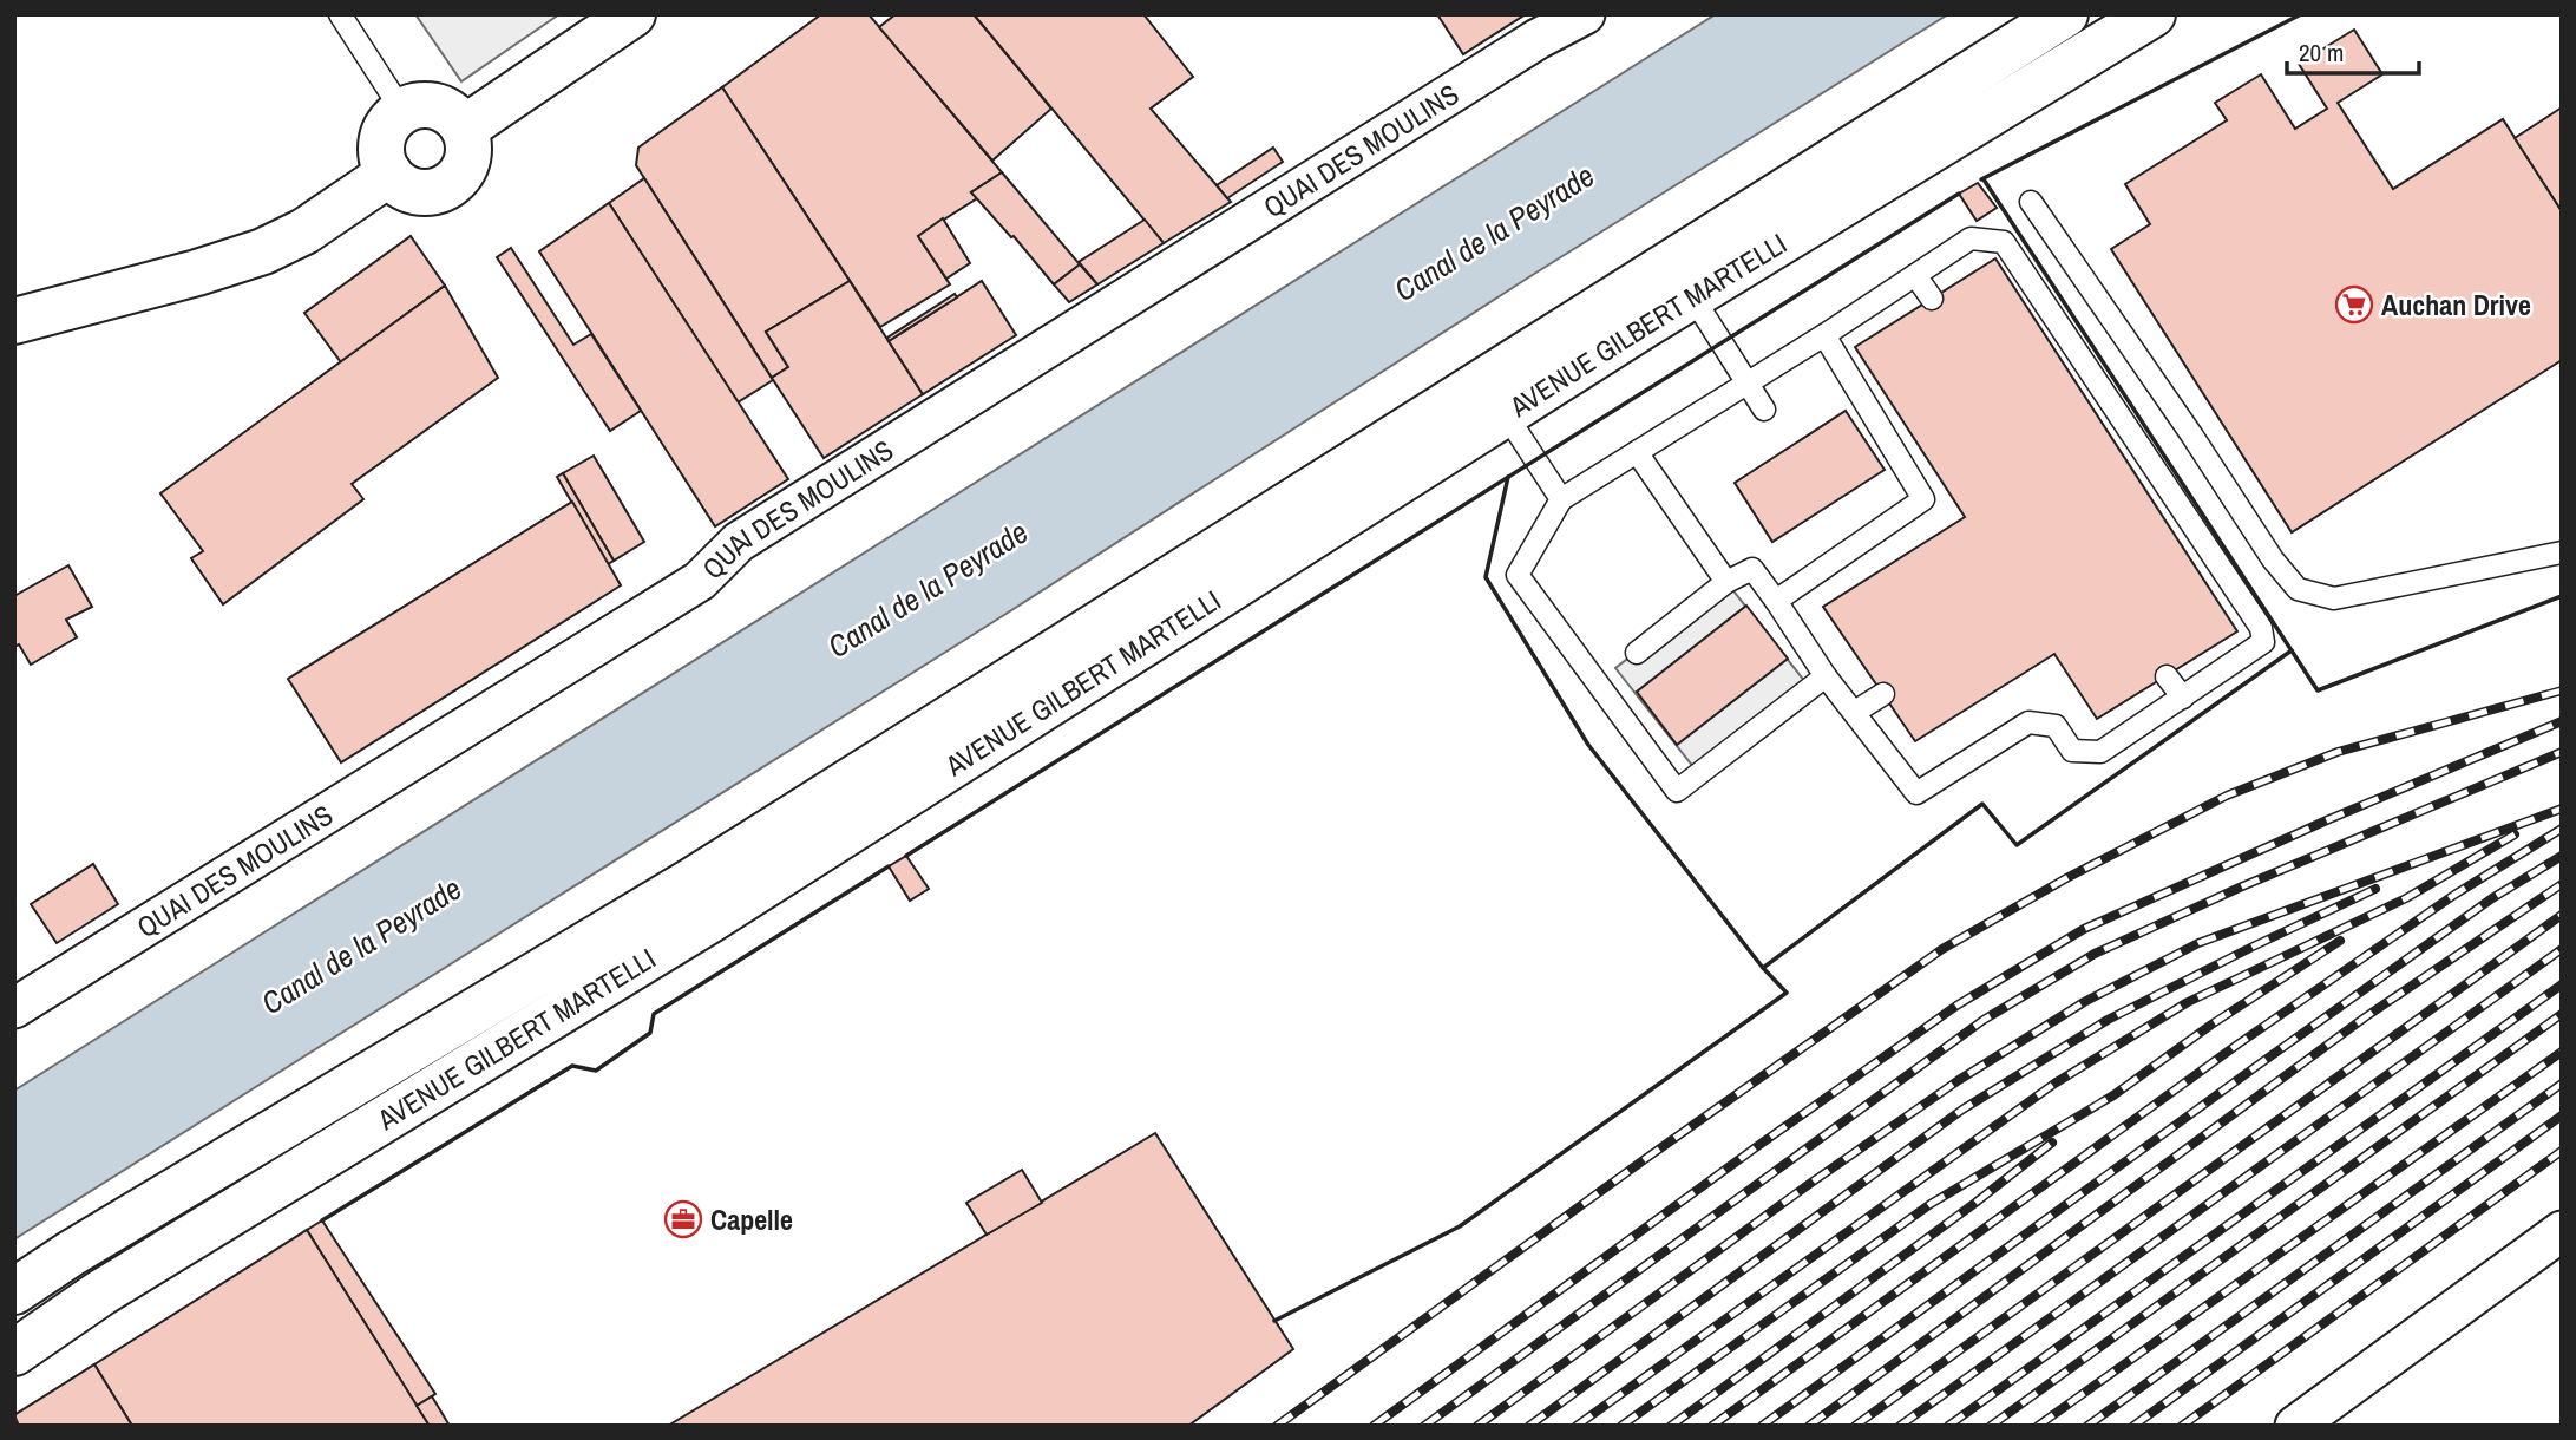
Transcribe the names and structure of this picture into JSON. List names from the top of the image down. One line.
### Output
{"streets":{"main road":["AVENUE GILBERT MARTELLI"],"street":["QUAI DES MOULINS"]},"water":["Canal de la Peyrade"],"places":{"supermarket":["Auchan Drive"],"office":["Capelle"]},"scale_bar":"20 m"}
